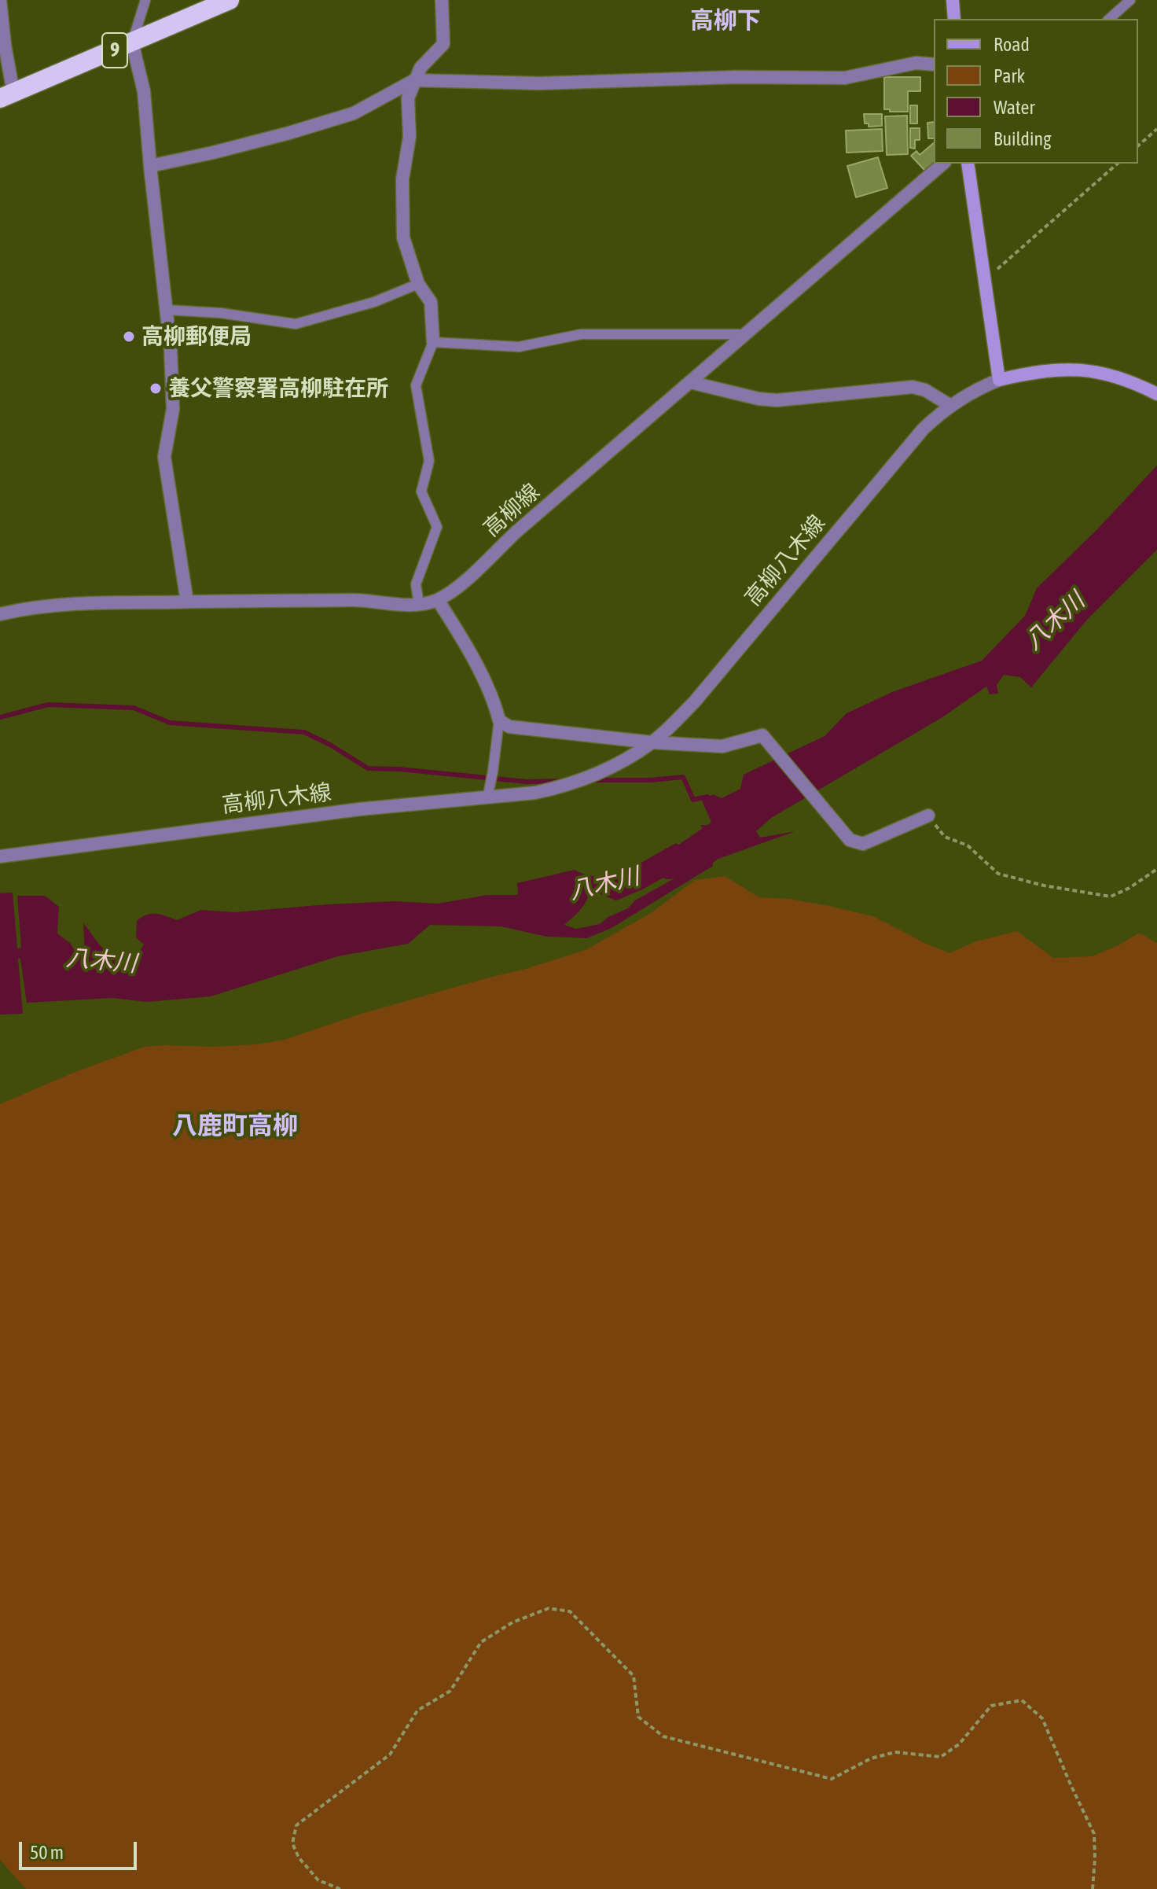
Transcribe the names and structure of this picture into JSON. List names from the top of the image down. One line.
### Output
{"streets":{"highway":["9"],"street":["高柳線","高柳八木線"]},"districts":["高柳下","八鹿町高柳"],"water":["八木川"],"places":["高柳郵便局","養父警察署高柳駐在所"],"legend":["Road","Park","Water","Building"],"scale_bar":"50 m"}
